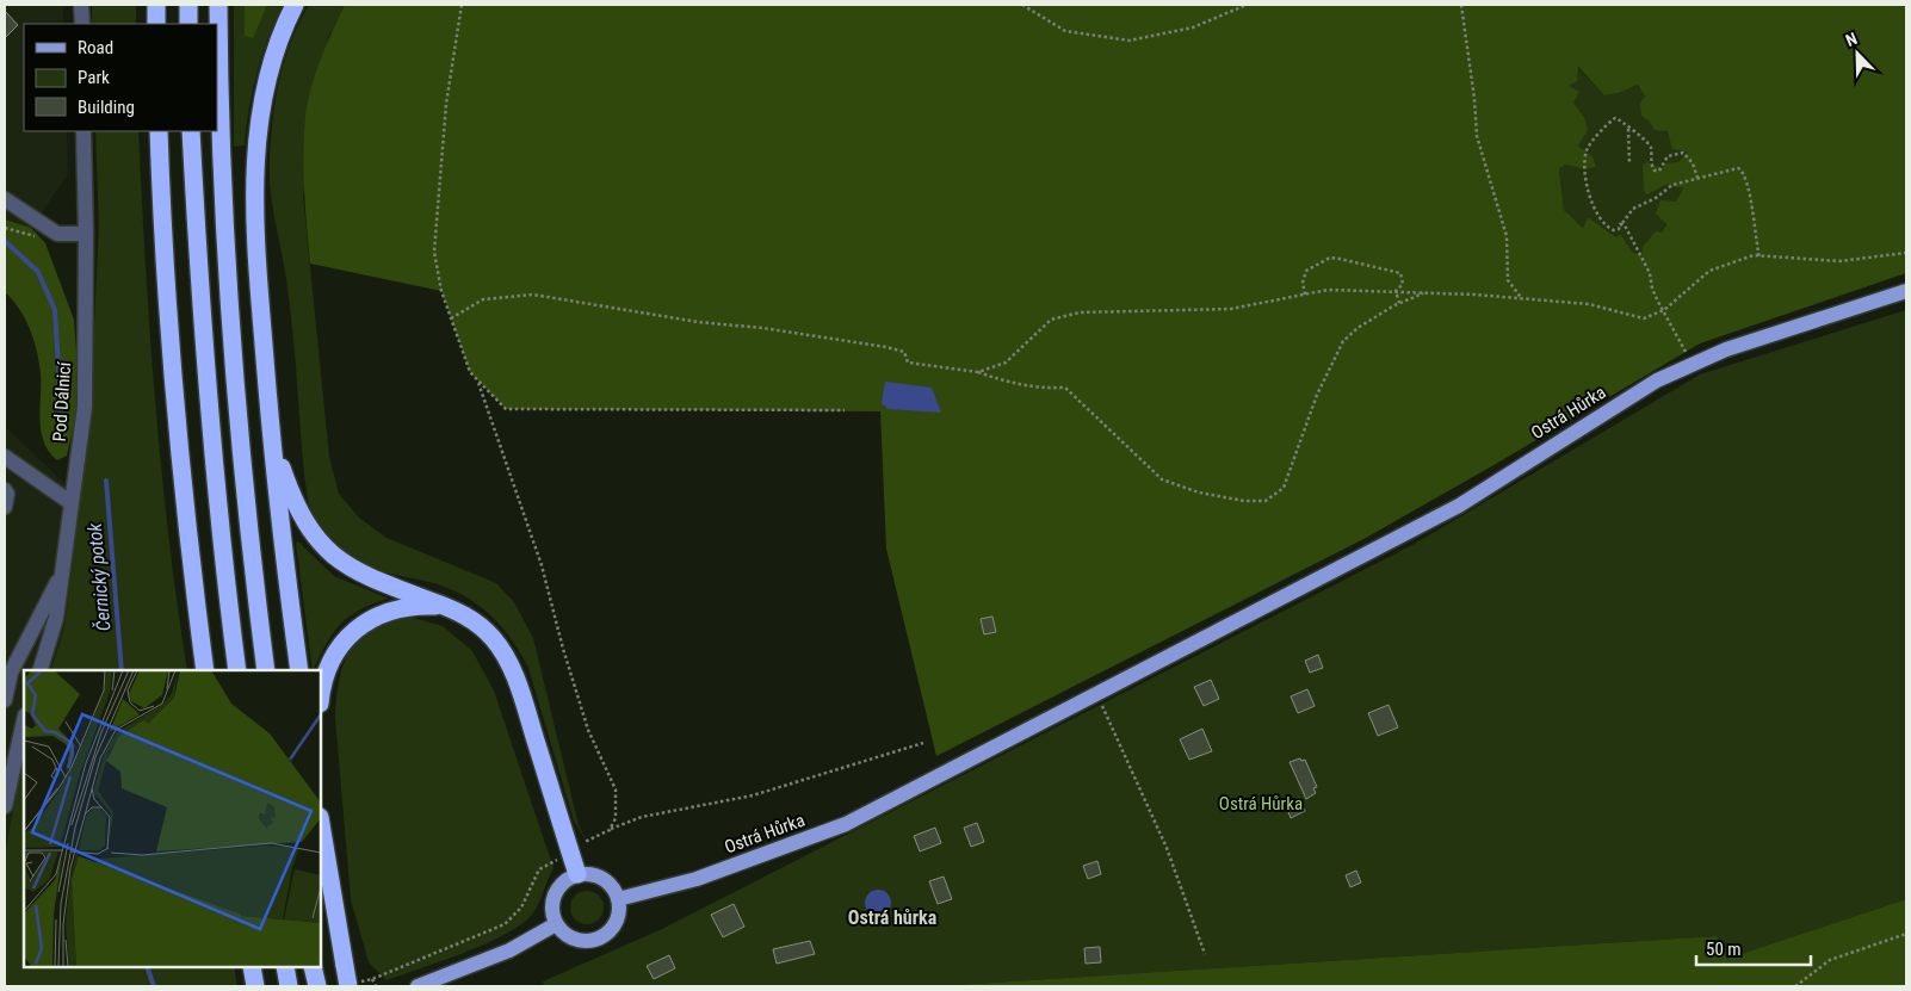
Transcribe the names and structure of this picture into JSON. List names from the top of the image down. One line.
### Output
{"streets":{"main road":["Ostrá Hůrka"],"street":["Pod Dálnicí"]},"districts":["Ostrá hůrka"],"water":["Černický potok"],"parks":["Ostrá Hůrka"],"legend":["Road","Park","Building"],"scale_bar":"50 m","north":"top left"}
